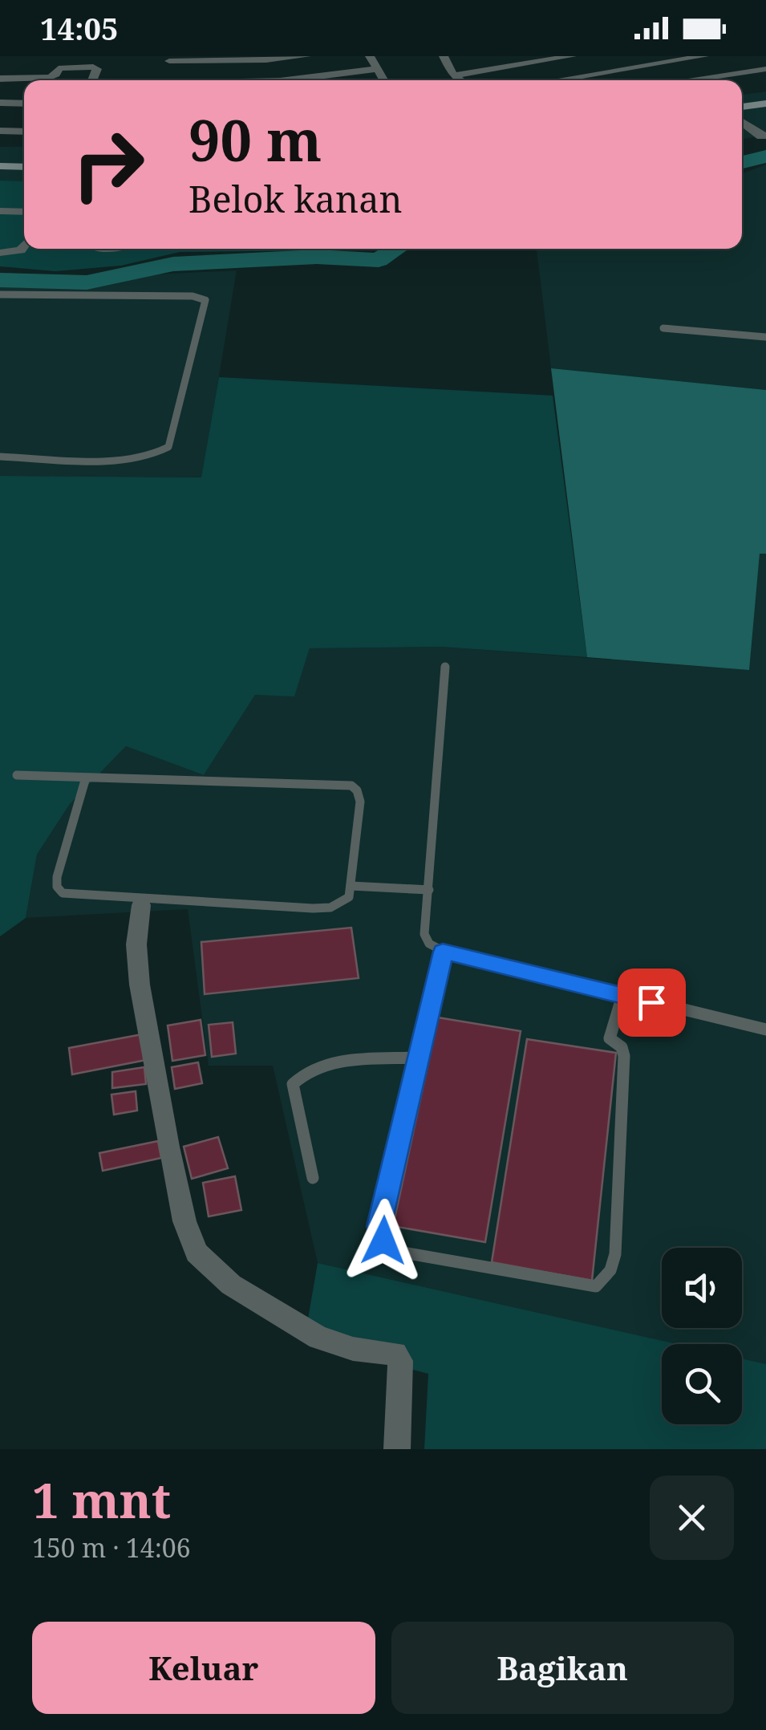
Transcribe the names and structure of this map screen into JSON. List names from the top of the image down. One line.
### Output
{"page":{"status":"14:05","turn":["90 m","Belok kanan"],"heading":["1 mnt","150 m · 14:06"],"buttons":["Keluar","Bagikan"]}}
